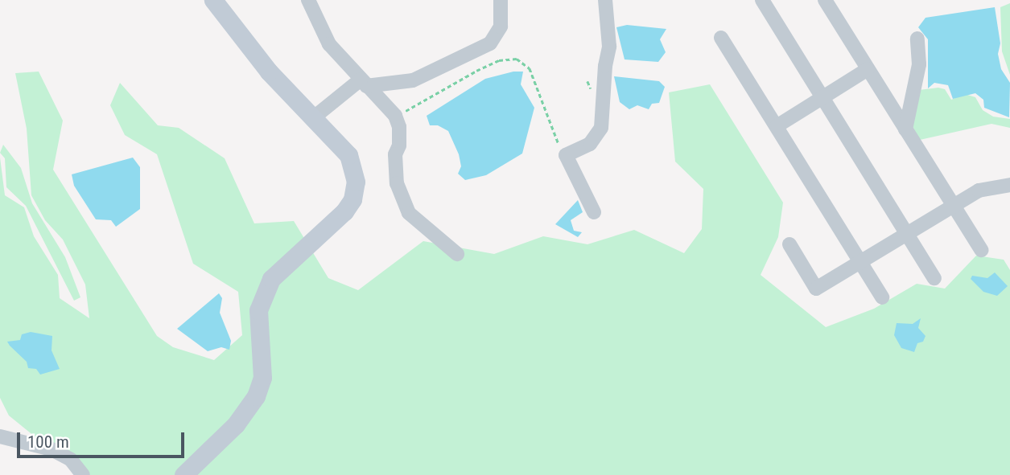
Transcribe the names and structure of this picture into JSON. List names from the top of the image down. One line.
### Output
{"scale_bar":"100 m"}
